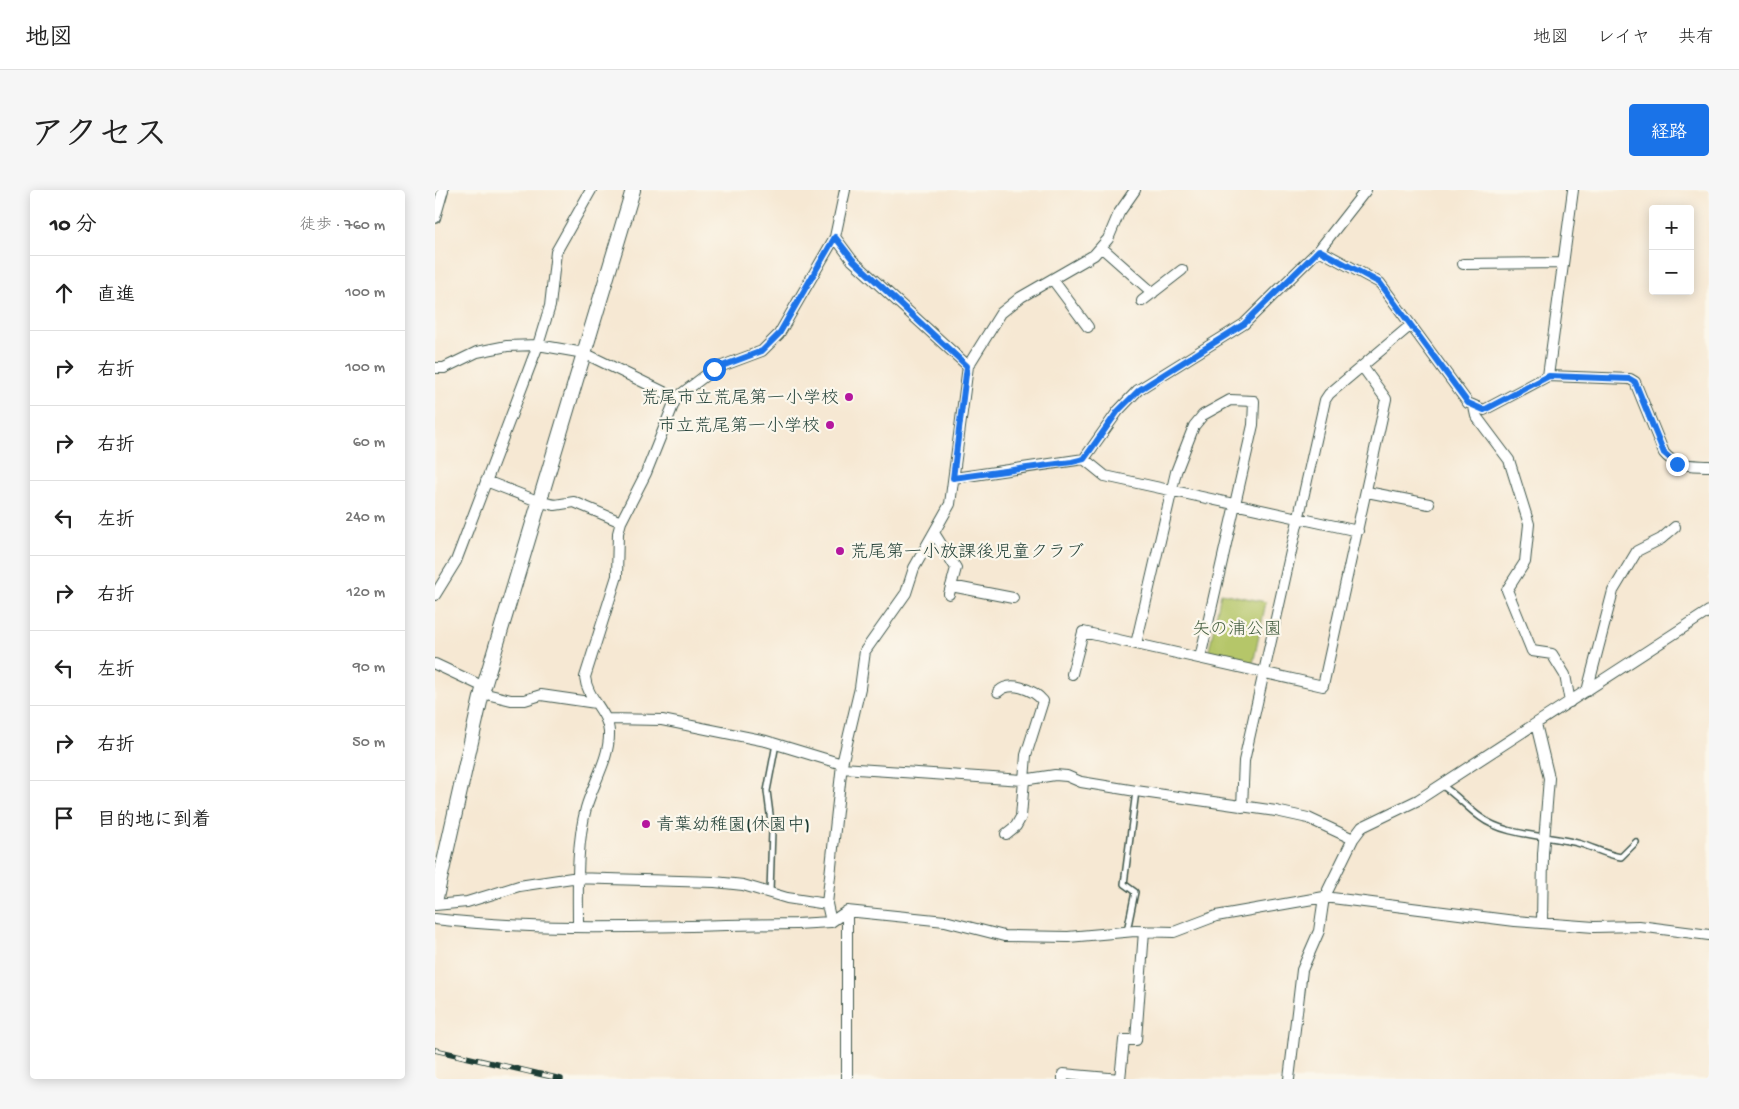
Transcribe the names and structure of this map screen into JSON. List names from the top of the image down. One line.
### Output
{"parks":["矢の浦公園"],"places":["荒尾市立荒尾第一小学校","市立荒尾第一小学校","荒尾第一小放課後児童クラブ","青葉幼稚園(休園中)"],"page":{"header":"地図","nav":["地図","レイヤ","共有"],"title":"アクセス","buttons":"経路","heading":["10 分","徒歩 · 760 m"],"map_buttons":["+","−"],"list":[["直進","100 m"],["右折","100 m"],["右折","60 m"],["左折","240 m"],["右折","120 m"],["左折","90 m"],["右折","50 m"],"目的地に到着"]}}
